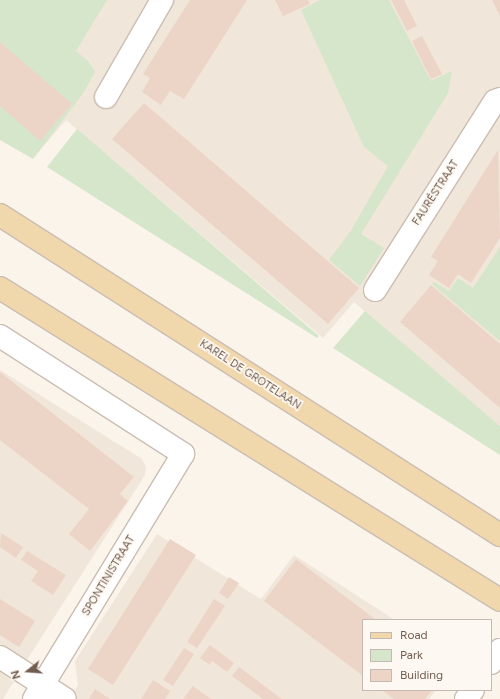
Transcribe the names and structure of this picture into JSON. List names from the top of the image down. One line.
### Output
{"streets":{"main road":["KAREL DE GROTELAAN"],"street":["FAURÉSTRAAT","SPONTINISTRAAT"]},"legend":["Road","Park","Building"],"north":"left"}
